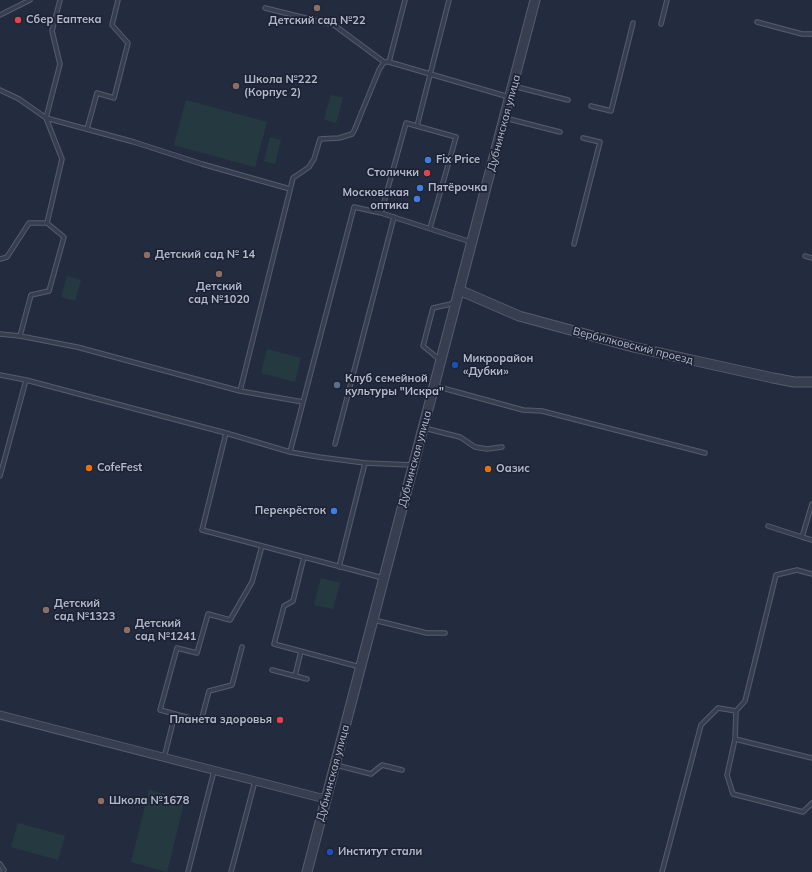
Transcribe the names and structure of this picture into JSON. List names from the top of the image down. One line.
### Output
{"streets":{"street":["Дубнинская улица","Вербилковский проезд"]},"crossings":[["Дубнинская улица","Вербилковский проезд"]],"places":["Детский сад №22","Сбер Еаптека","Школа №222 (Корпус 2)","Fix Price","Столички","Пятёрочка","Московская оптика","Детский сад № 14","Детский сад №1020","Микрорайон «Дубки»","Клуб семейной культуры \"Искра\"","CofeFest","Оазис","Перекрёсток","Детский сад №1323","Детский сад №1241","Планета здоровья","Школа №1678","Институт стали"]}
